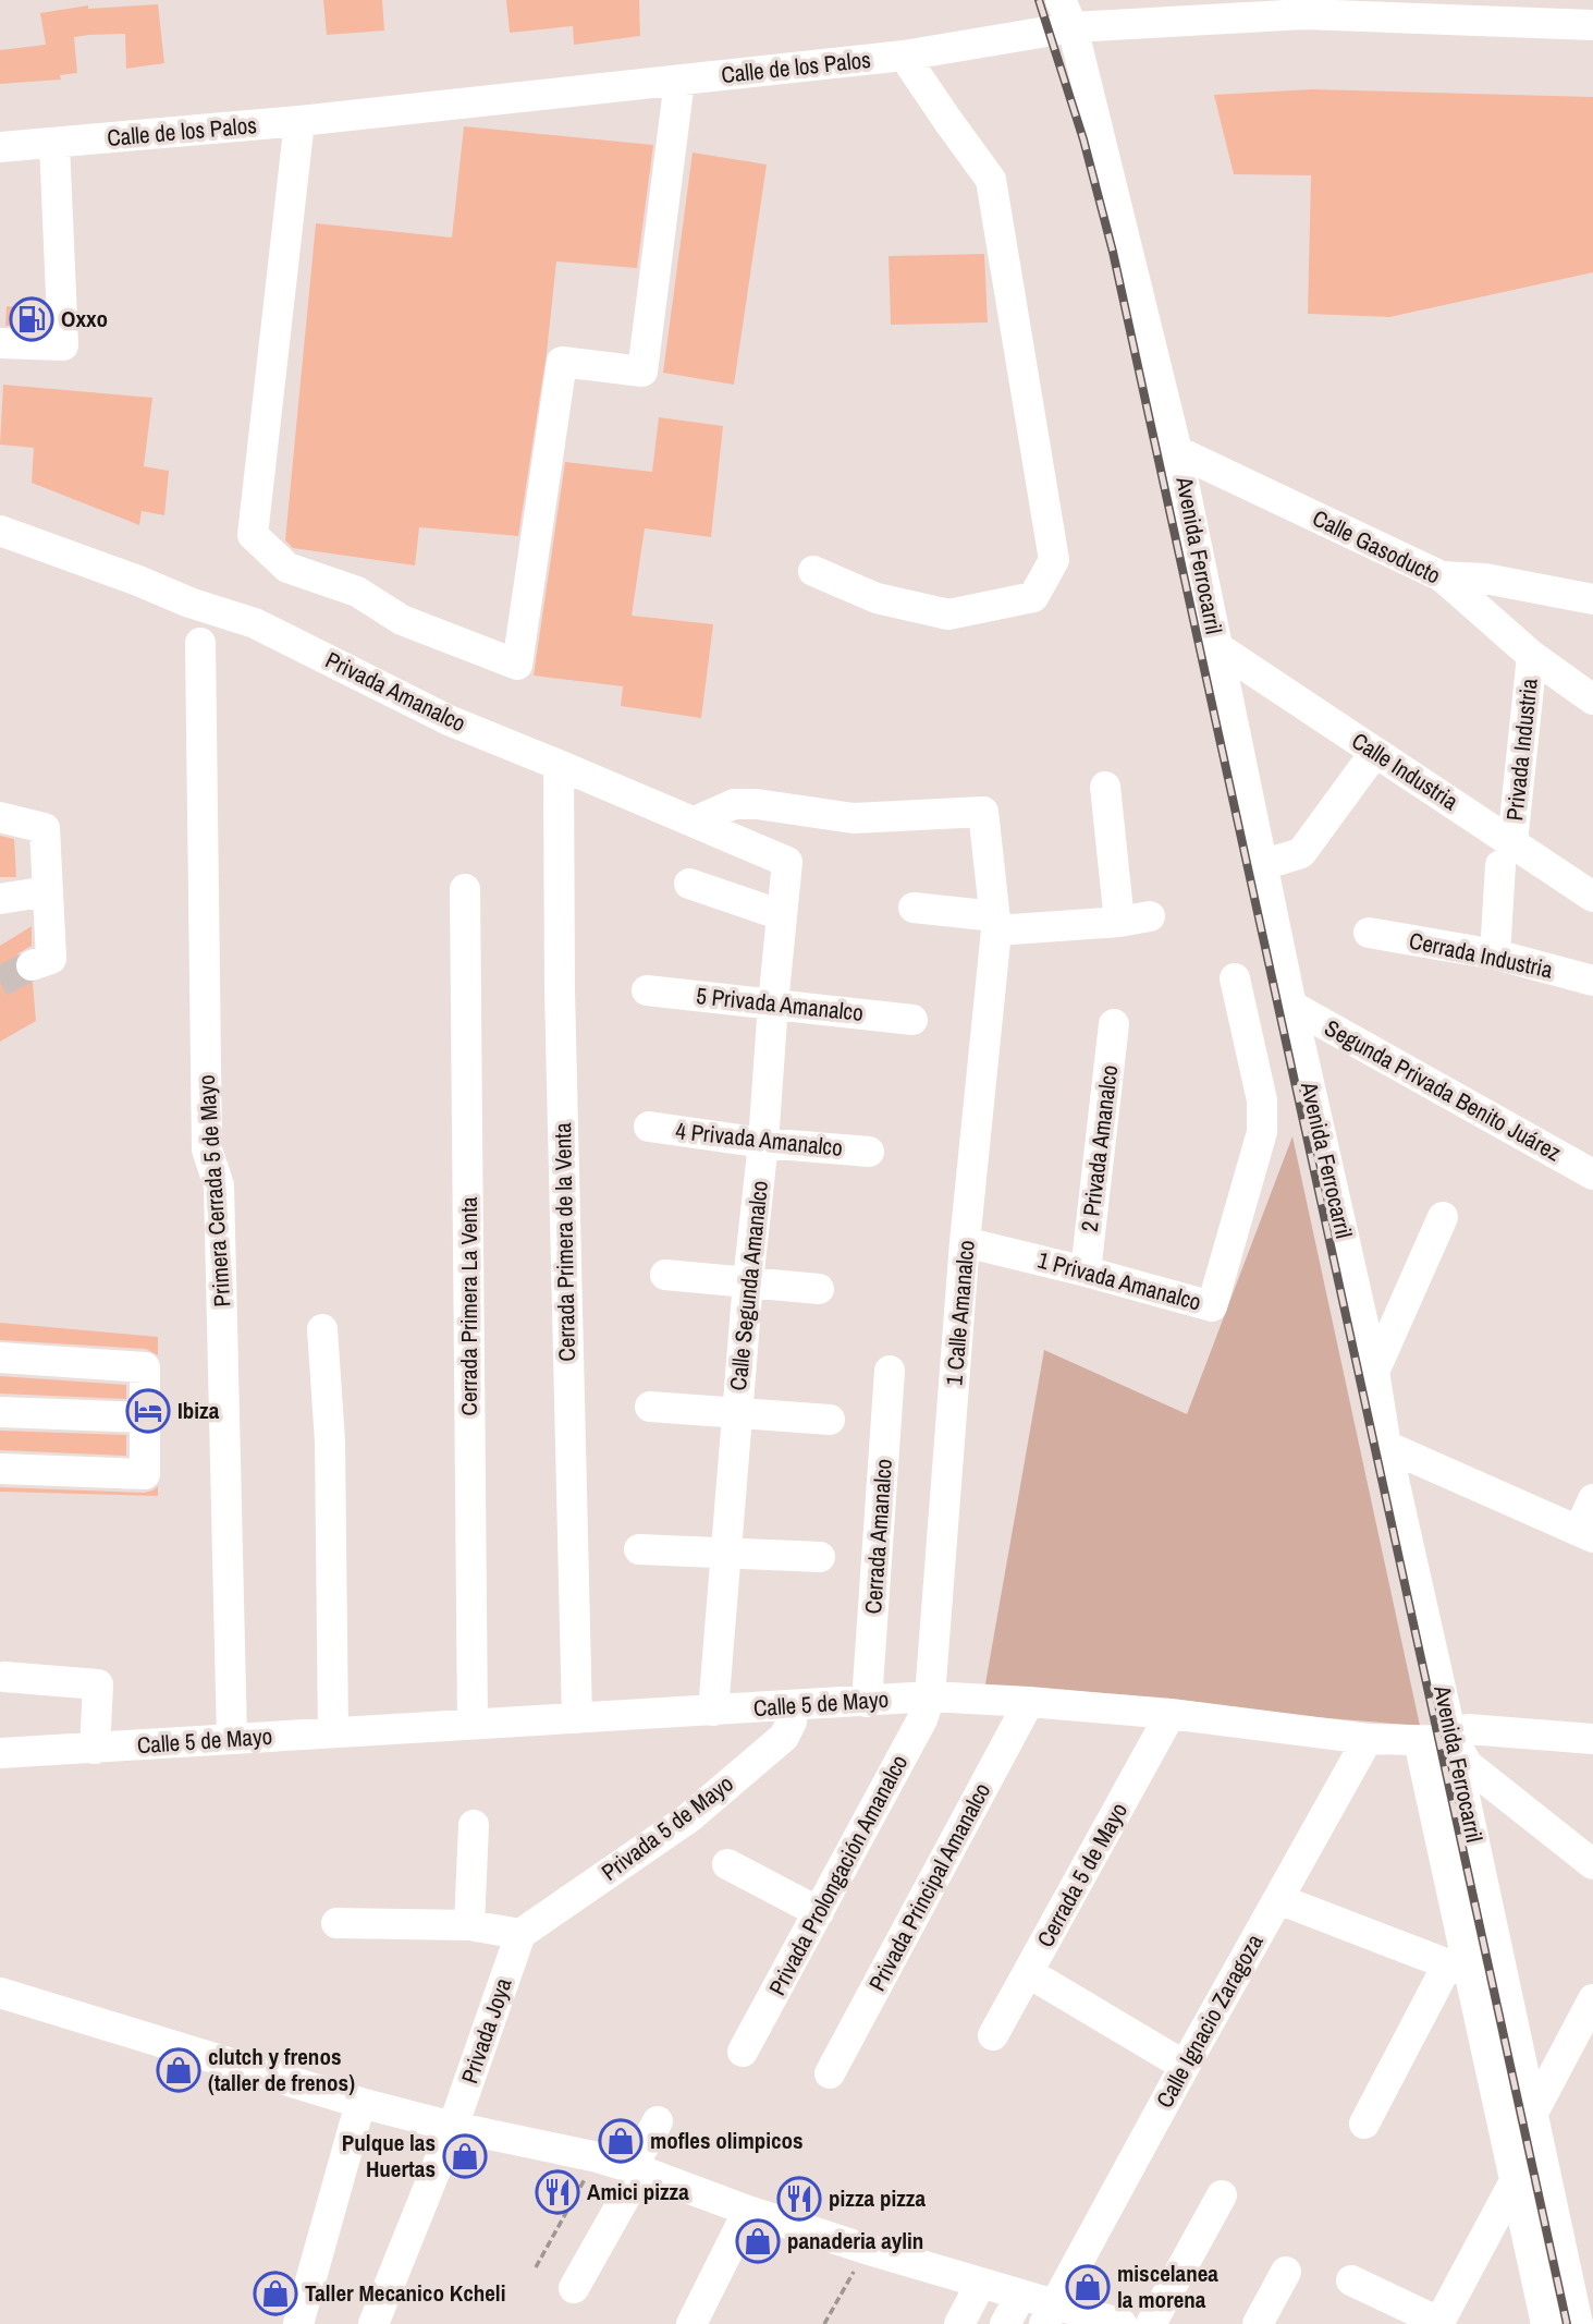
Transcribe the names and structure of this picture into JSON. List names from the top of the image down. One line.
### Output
{"streets":{"street":["Calle de los Palos","Calle Gasoducto","Avenida Ferrocarril","Privada Amanalco","Privada Industria","Calle Industria","Cerrada Industria","5 Privada Amanalco","Segunda Privada Benito Juárez","4 Privada Amanalco","2 Privada Amanalco","Primera Cerrada 5 de Mayo","Cerrada Primera de la Venta","1 Privada Amanalco","Calle Segunda Amanalco","Cerrada Primera La Venta","1 Calle Amanalco","Cerrada Amanalco","Calle 5 de Mayo","Privada 5 de Mayo","Privada Prolongación Amanalco","Cerrada 5 de Mayo","Privada Principal Amanalco","Calle Ignacio Zaragoza","Privada Joya"]},"crossings":[["Calle de los Palos","Avenida Ferrocarril"],["Calle Gasoducto","Avenida Ferrocarril"],["Calle Gasoducto","Privada Industria"],["Avenida Ferrocarril","Calle Industria"],["Avenida Ferrocarril","Segunda Privada Benito Juárez"],["Avenida Ferrocarril","Calle 5 de Mayo"],["Privada Amanalco","Cerrada Primera de la Venta"],["Privada Amanalco","Calle Segunda Amanalco"],["Privada Amanalco","1 Calle Amanalco"],["Privada Industria","Calle Industria"],["Privada Industria","Cerrada Industria"],["5 Privada Amanalco","Calle Segunda Amanalco"],["4 Privada Amanalco","Calle Segunda Amanalco"],["2 Privada Amanalco","1 Privada Amanalco"],["Primera Cerrada 5 de Mayo","Calle 5 de Mayo"],["Cerrada Primera de la Venta","Calle 5 de Mayo"],["1 Privada Amanalco","1 Calle Amanalco"],["Calle Segunda Amanalco","Calle 5 de Mayo"],["Cerrada Primera La Venta","Calle 5 de Mayo"],["1 Calle Amanalco","Calle 5 de Mayo"],["1 Calle Amanalco","Privada Prolongación Amanalco"],["Cerrada Amanalco","Calle 5 de Mayo"],["Calle 5 de Mayo","Privada 5 de Mayo"],["Calle 5 de Mayo","Privada Prolongación Amanalco"],["Calle 5 de Mayo","Cerrada 5 de Mayo"],["Calle 5 de Mayo","Privada Principal Amanalco"],["Calle 5 de Mayo","Calle Ignacio Zaragoza"],["Privada 5 de Mayo","Privada Joya"]],"places":{"fuel station":["Oxxo"],"hotel":["Ibiza"],"shop":["clutch y frenos (taller de frenos)","mofles olimpicos","Pulque las Huertas","panaderia aylin","miscelanea la morena","Taller Mecanico Kcheli"],"restaurant":["Amici pizza","pizza pizza"]}}
